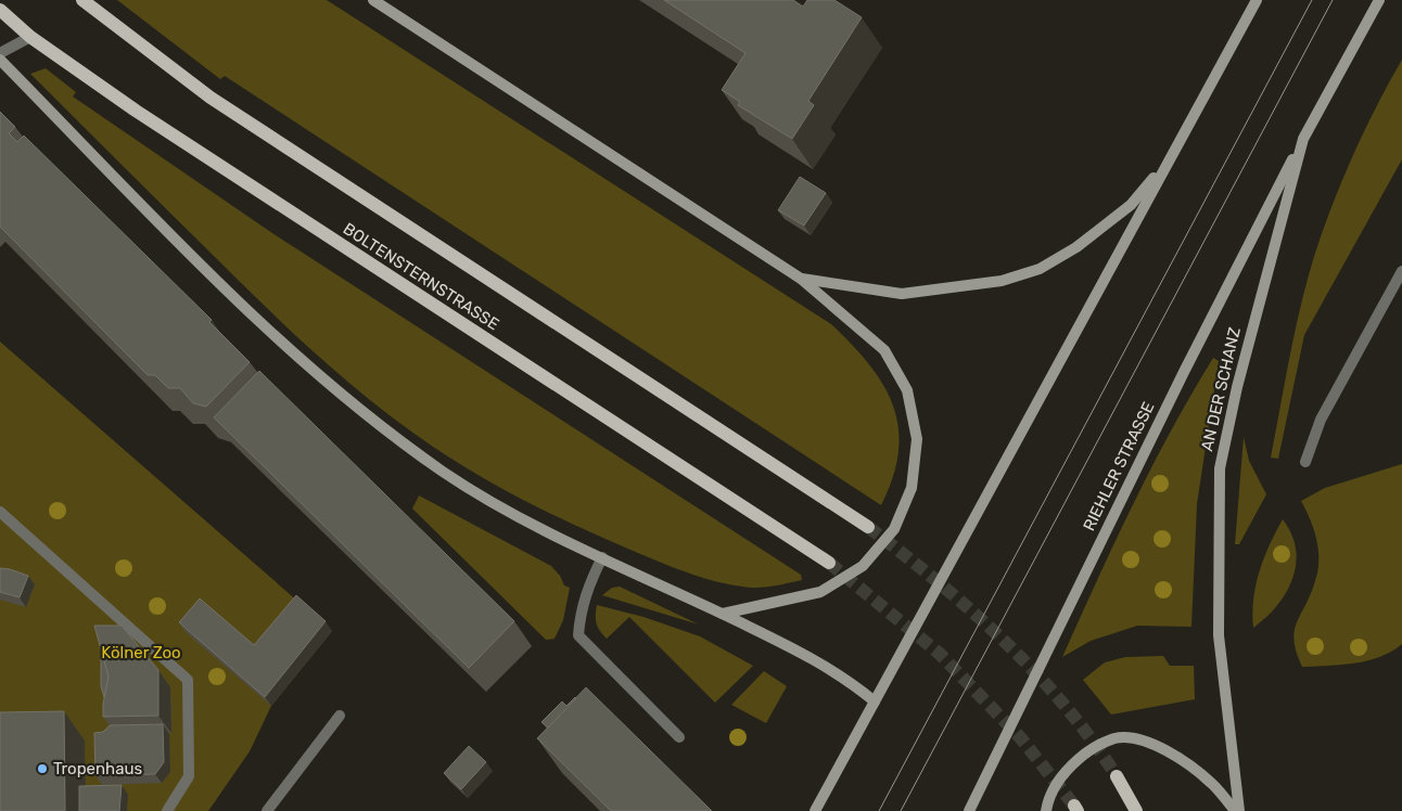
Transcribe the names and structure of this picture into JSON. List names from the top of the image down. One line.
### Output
{"streets":{"main road":["BOLTENSTERNSTRASSE","AN DER SCHANZ","RIEHLER STRASSE"]},"crossings":[["AN DER SCHANZ","RIEHLER STRASSE"]],"parks":["Kölner Zoo"],"places":["Tropenhaus"]}
